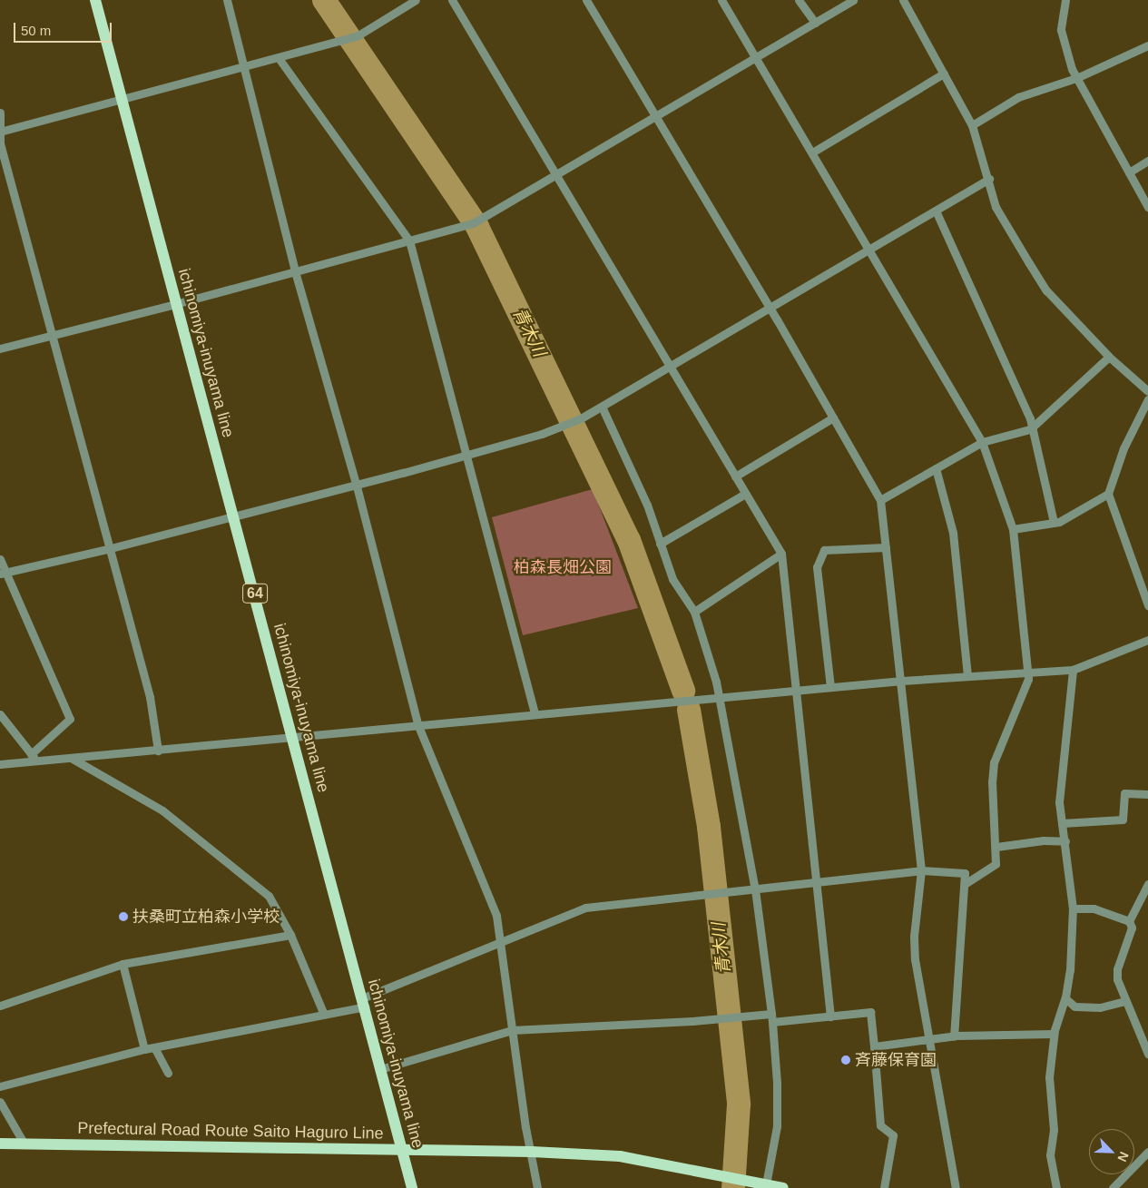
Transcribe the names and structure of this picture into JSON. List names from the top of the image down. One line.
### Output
{"streets":{"main road":["ichinomiya-inuyama line","64","Prefectural Road Route Saito Haguro Line"]},"crossings":[["ichinomiya-inuyama line","Prefectural Road Route Saito Haguro Line"]],"water":["青木川"],"parks":["柏森長畑公園"],"places":["扶桑町立柏森小学校","斉藤保育園"],"scale_bar":"50 m","north":"bottom right"}
